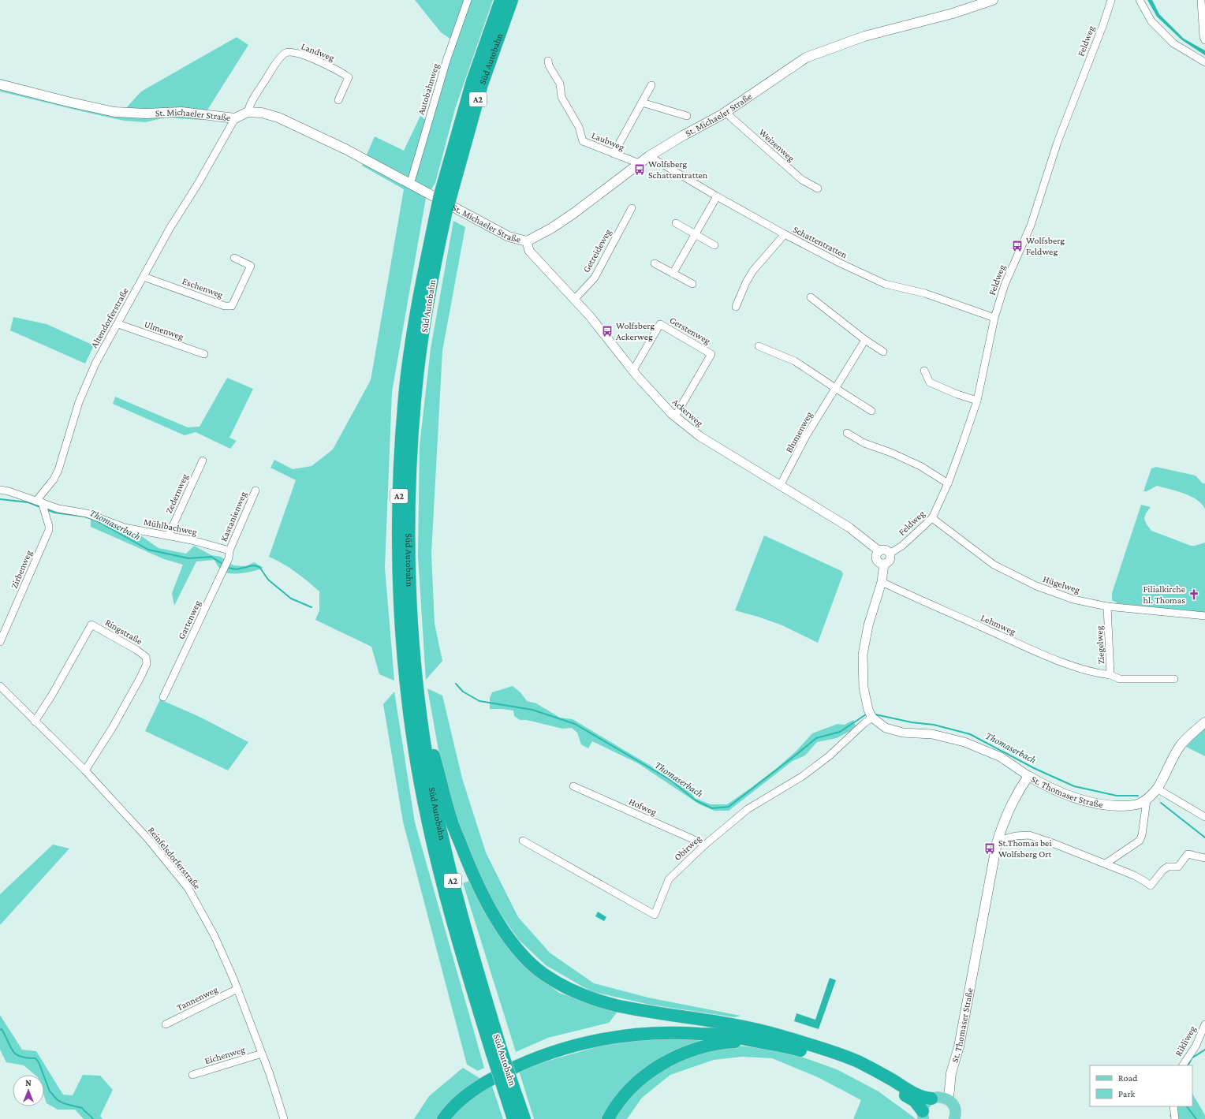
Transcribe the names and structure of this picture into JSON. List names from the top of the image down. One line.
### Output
{"streets":{"highway":["Süd Autobahn","A2"],"main road":["St. Michaeler Straße","St. Thomaser Straße"],"street":["Feldweg","Landweg","Autobahnweg","Laubweg","Weizenweg","Schattentratten","Getreideweg","Eschenweg","Altendorferstraße","Ulmenweg","Gerstenweg","Ackerweg","Blumenweg","Zedernweg","Kastanienweg","Mühlbachweg","Zirbenweg","Hügelweg","Gartenweg","Lehmweg","Ringstraße","Ziegelweg","Hofweg","Obirweg","Reinfelsdorferstraße","Tannenweg","Rikliweg","Eichenweg"]},"crossings":[["Feldweg","Schattentratten"],["Feldweg","Ackerweg"],["Feldweg","Hügelweg"],["Landweg","St. Michaeler Straße"],["Autobahnweg","St. Michaeler Straße"],["St. Michaeler Straße","Laubweg"],["St. Michaeler Straße","Weizenweg"],["St. Michaeler Straße","Schattentratten"],["St. Michaeler Straße","Altendorferstraße"],["St. Michaeler Straße","Ackerweg"],["Getreideweg","Ackerweg"],["Eschenweg","Altendorferstraße"],["Altendorferstraße","Ulmenweg"],["Altendorferstraße","Mühlbachweg"],["Altendorferstraße","Zirbenweg"],["Gerstenweg","Ackerweg"],["Ackerweg","Blumenweg"],["Zedernweg","Mühlbachweg"],["Kastanienweg","Mühlbachweg"],["Kastanienweg","Gartenweg"],["Mühlbachweg","Zirbenweg"],["Mühlbachweg","Gartenweg"],["Hügelweg","Ziegelweg"],["Lehmweg","Ziegelweg"],["Ringstraße","Reinfelsdorferstraße"],["Hofweg","Obirweg"],["Reinfelsdorferstraße","Tannenweg"],["Reinfelsdorferstraße","Eichenweg"]],"water":["Thomaserbach"],"places":{"bus stop":["Wolfsberg Schattentratten","Wolfsberg Feldweg","Wolfsberg Ackerweg","St.Thomas bei Wolfsberg Ort"],"church":["Filialkirche hl. Thomas"]},"legend":["Road","Park"],"north":"top"}
